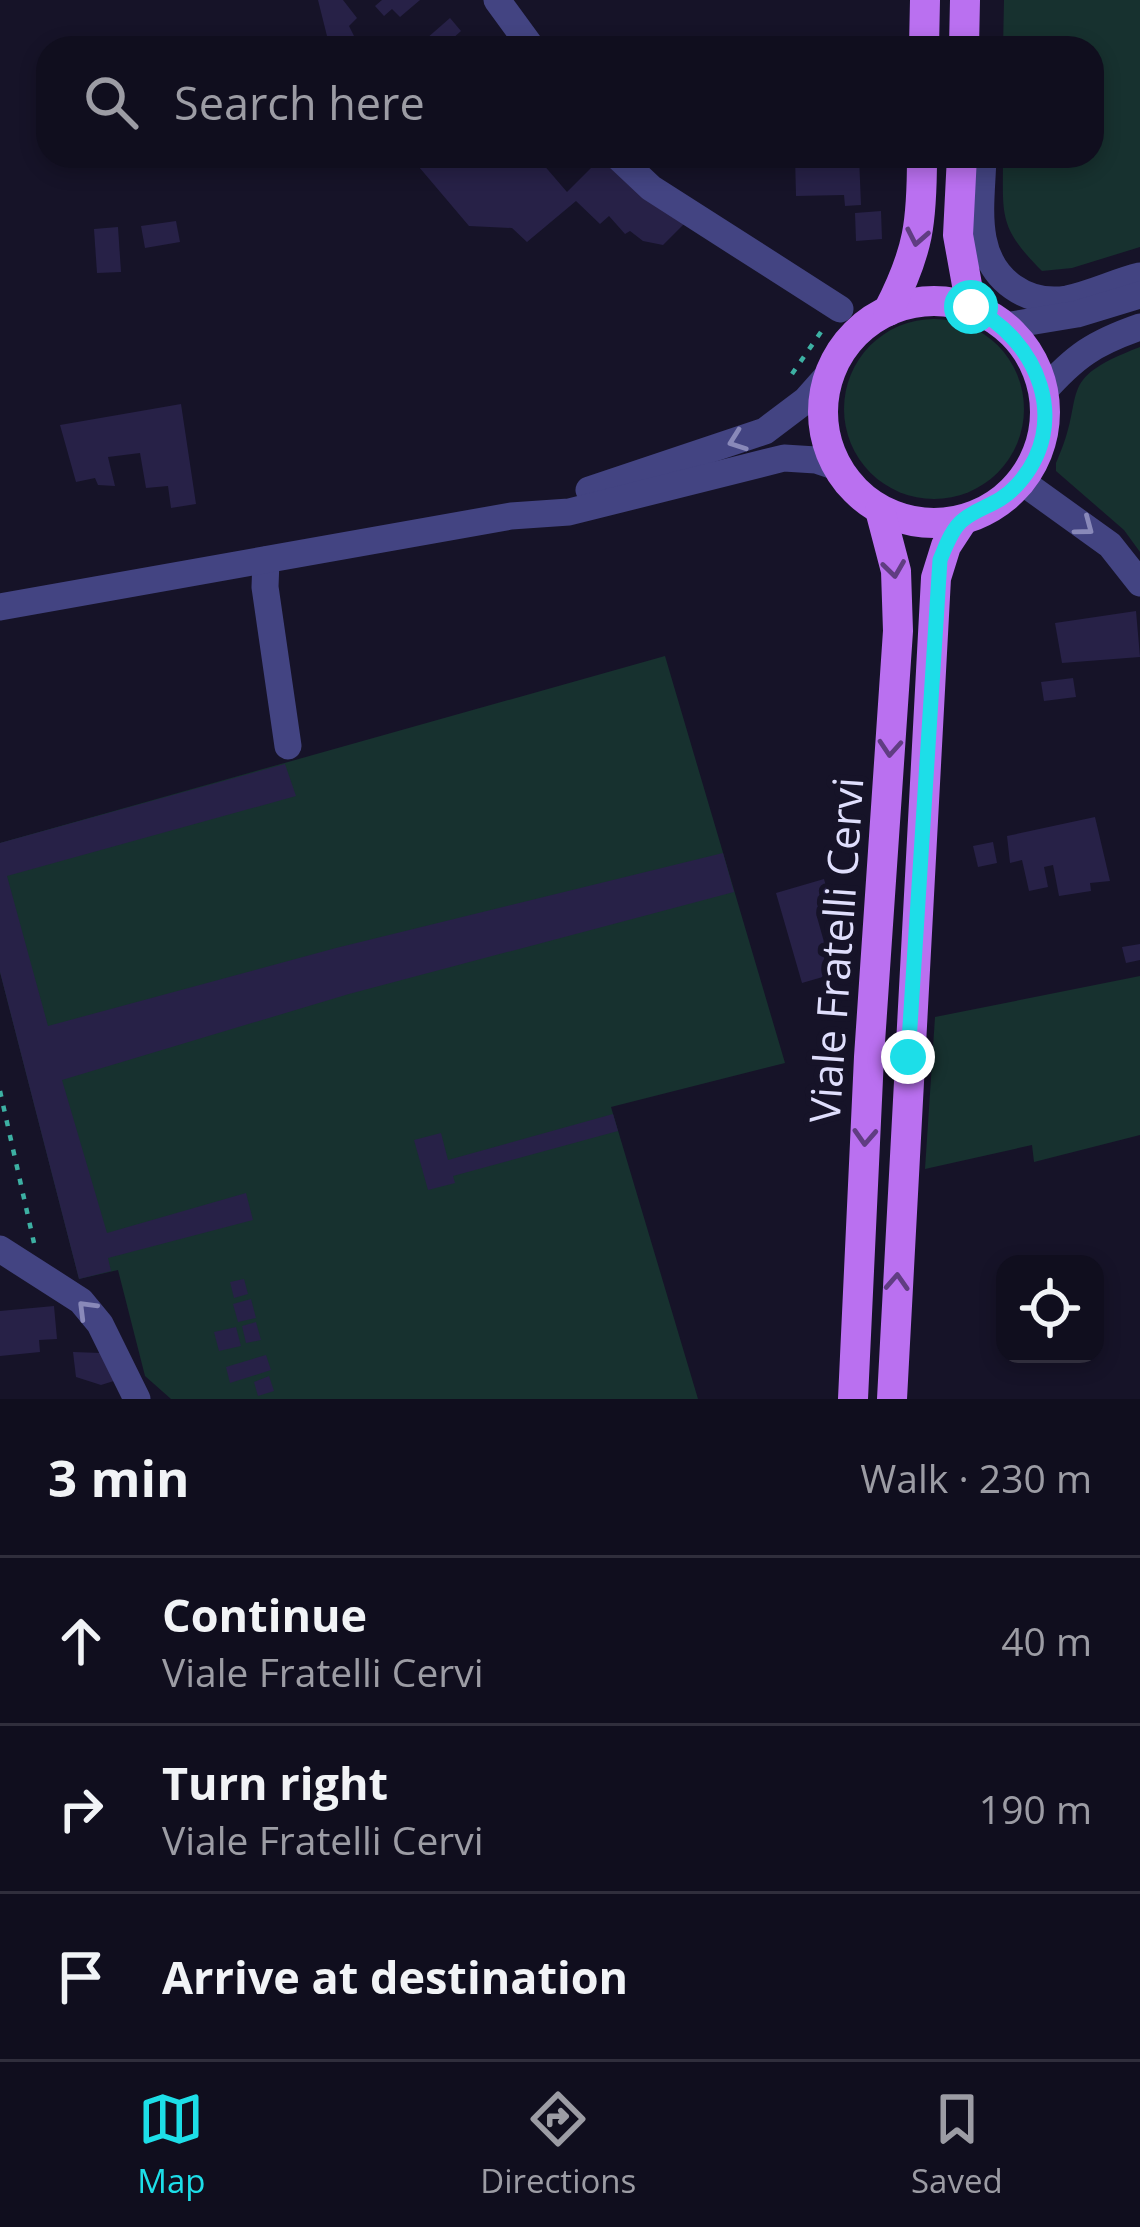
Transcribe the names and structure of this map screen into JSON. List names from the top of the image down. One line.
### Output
{"streets":{"main road":["Viale Fratelli Cervi"]},"page":{"search":"Search here","heading":["3 min","Walk · 230 m"],"list":[["Continue","Viale Fratelli Cervi","40 m"],["Turn right","Viale Fratelli Cervi","190 m"],"Arrive at destination"],"nav":["Map","Directions","Saved"]}}
